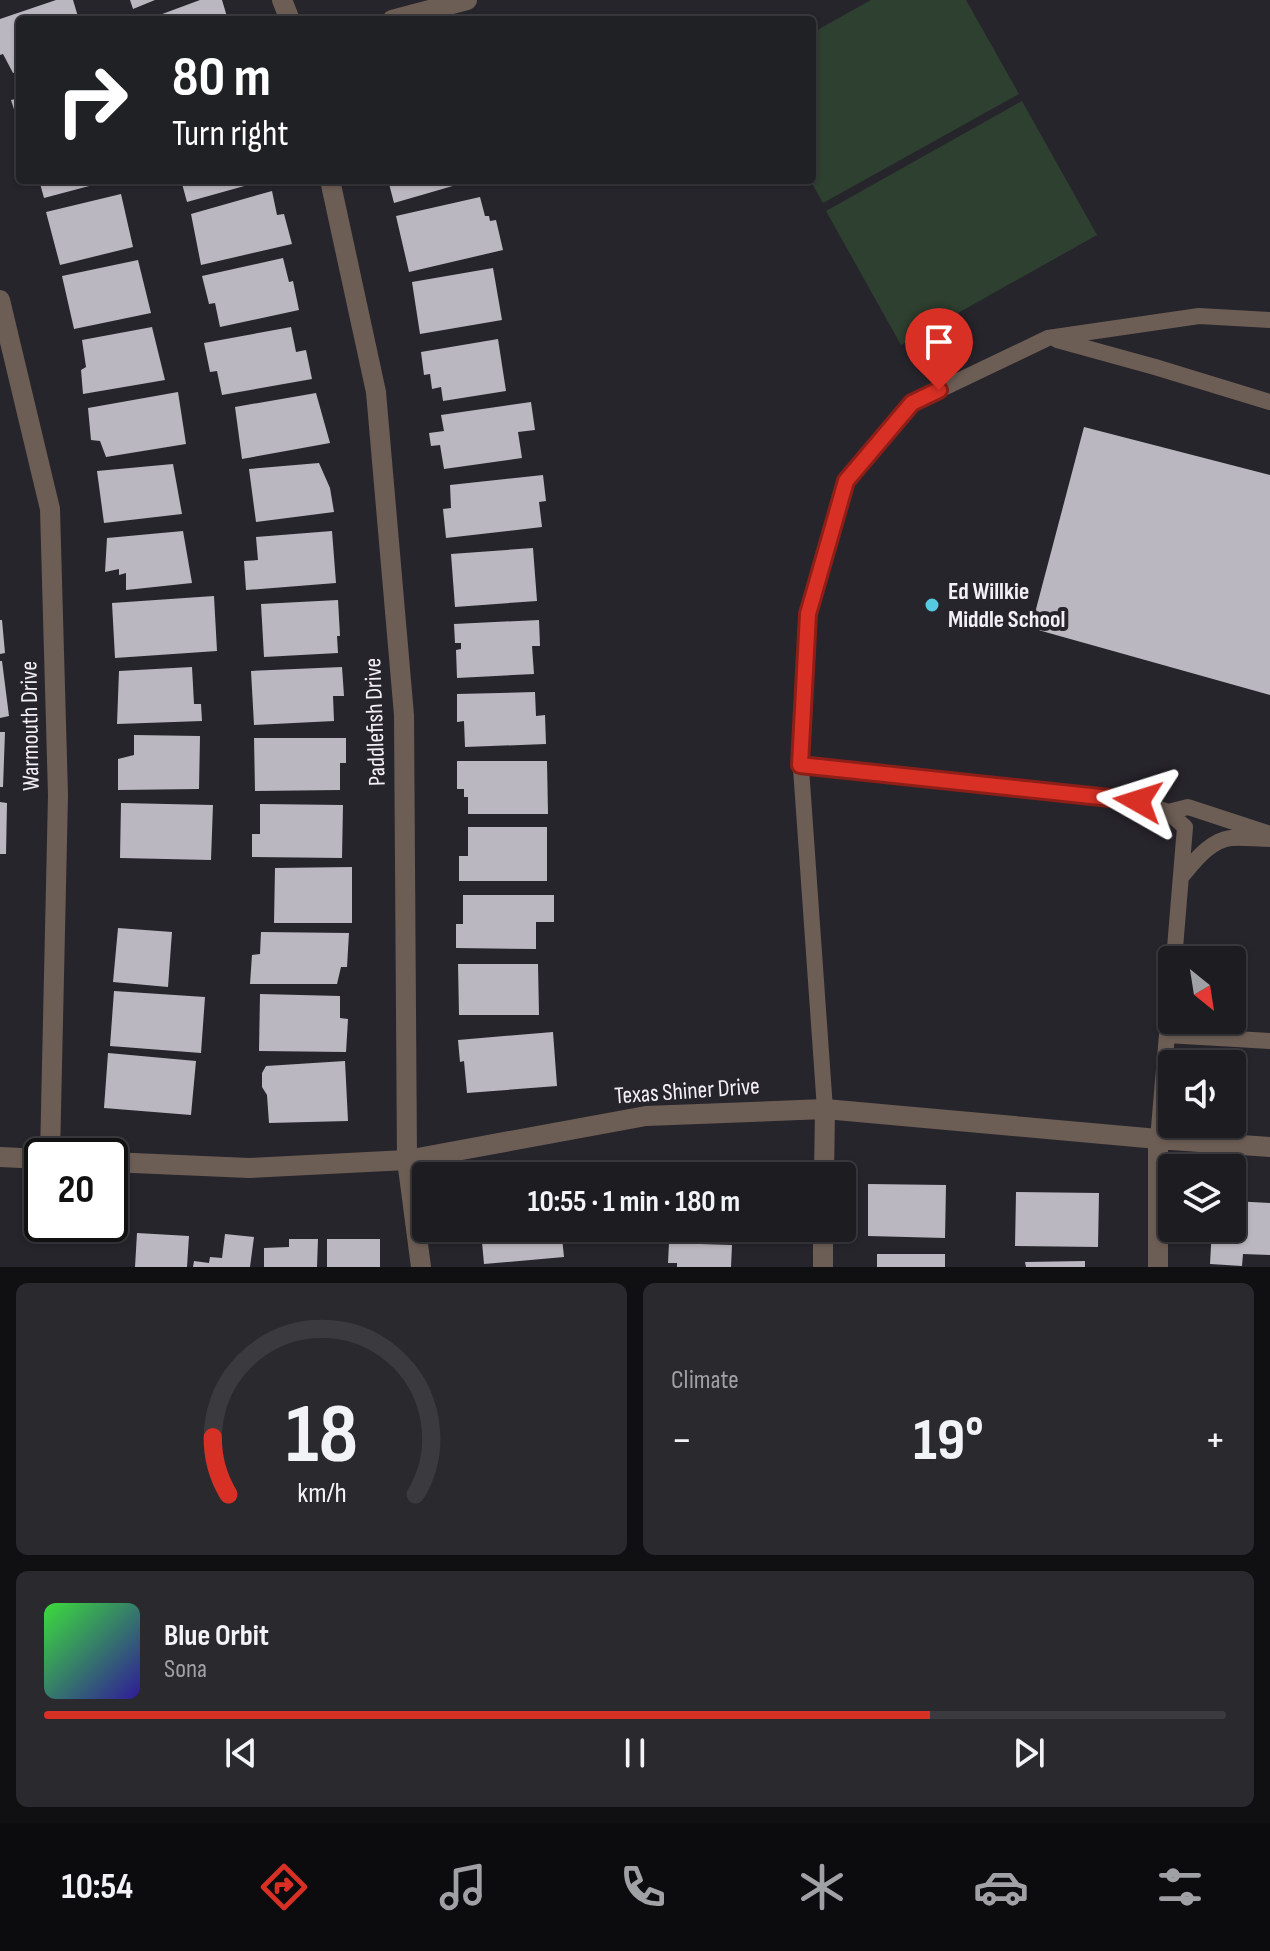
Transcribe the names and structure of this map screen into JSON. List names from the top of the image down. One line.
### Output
{"streets":{"street":["Paddlefish Drive","Warmouth Drive","Texas Shiner Drive"]},"crossings":[["Paddlefish Drive","Texas Shiner Drive"]],"places":["Ed Willkie Middle School"],"north":"bottom right","page":{"turn":["80 m","Turn right"],"limit":"20","trip":"10:55 · 1 min · 180 m","tile":"Climate","heat":["−","19°","+"],"song":["Blue Orbit","Sona"],"tabs":"10:54","gauge":["18","km/h"]}}
